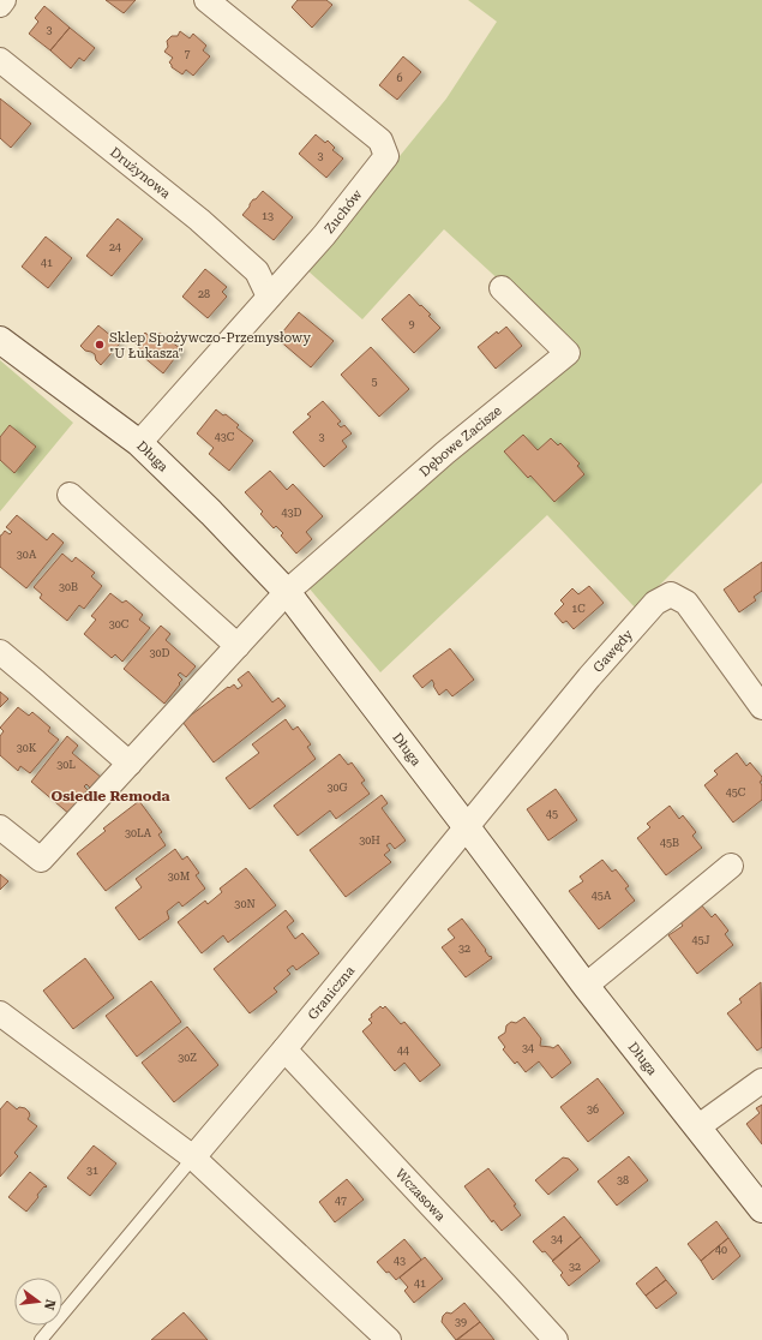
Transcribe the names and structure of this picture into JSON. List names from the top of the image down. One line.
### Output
{"streets":{"street":["Drużynowa","Zuchów","Dębowe Zacisze","Długa","Gawędy","Graniczna","Wczasowa"]},"crossings":[["Drużynowa","Zuchów"],["Zuchów","Długa"],["Dębowe Zacisze","Długa"],["Długa","Gawędy"],["Długa","Graniczna"],["Gawędy","Graniczna"],["Graniczna","Wczasowa"]],"districts":["Osiedle Remoda"],"places":["Sklep Spożywczo-Przemysłowy \"U Łukasza\""],"house_numbers":["3","7","6","3","13","24","41","28","9","5","43C","3","43D","30A","30B","1C","30C","30D","30K","30L","30G","45C","45","30LA","30H","45B","30M","45A","30N","45J","32","34","44","30Z","36","31","38","47","34","40","43","32","41","39"],"north":"right"}
